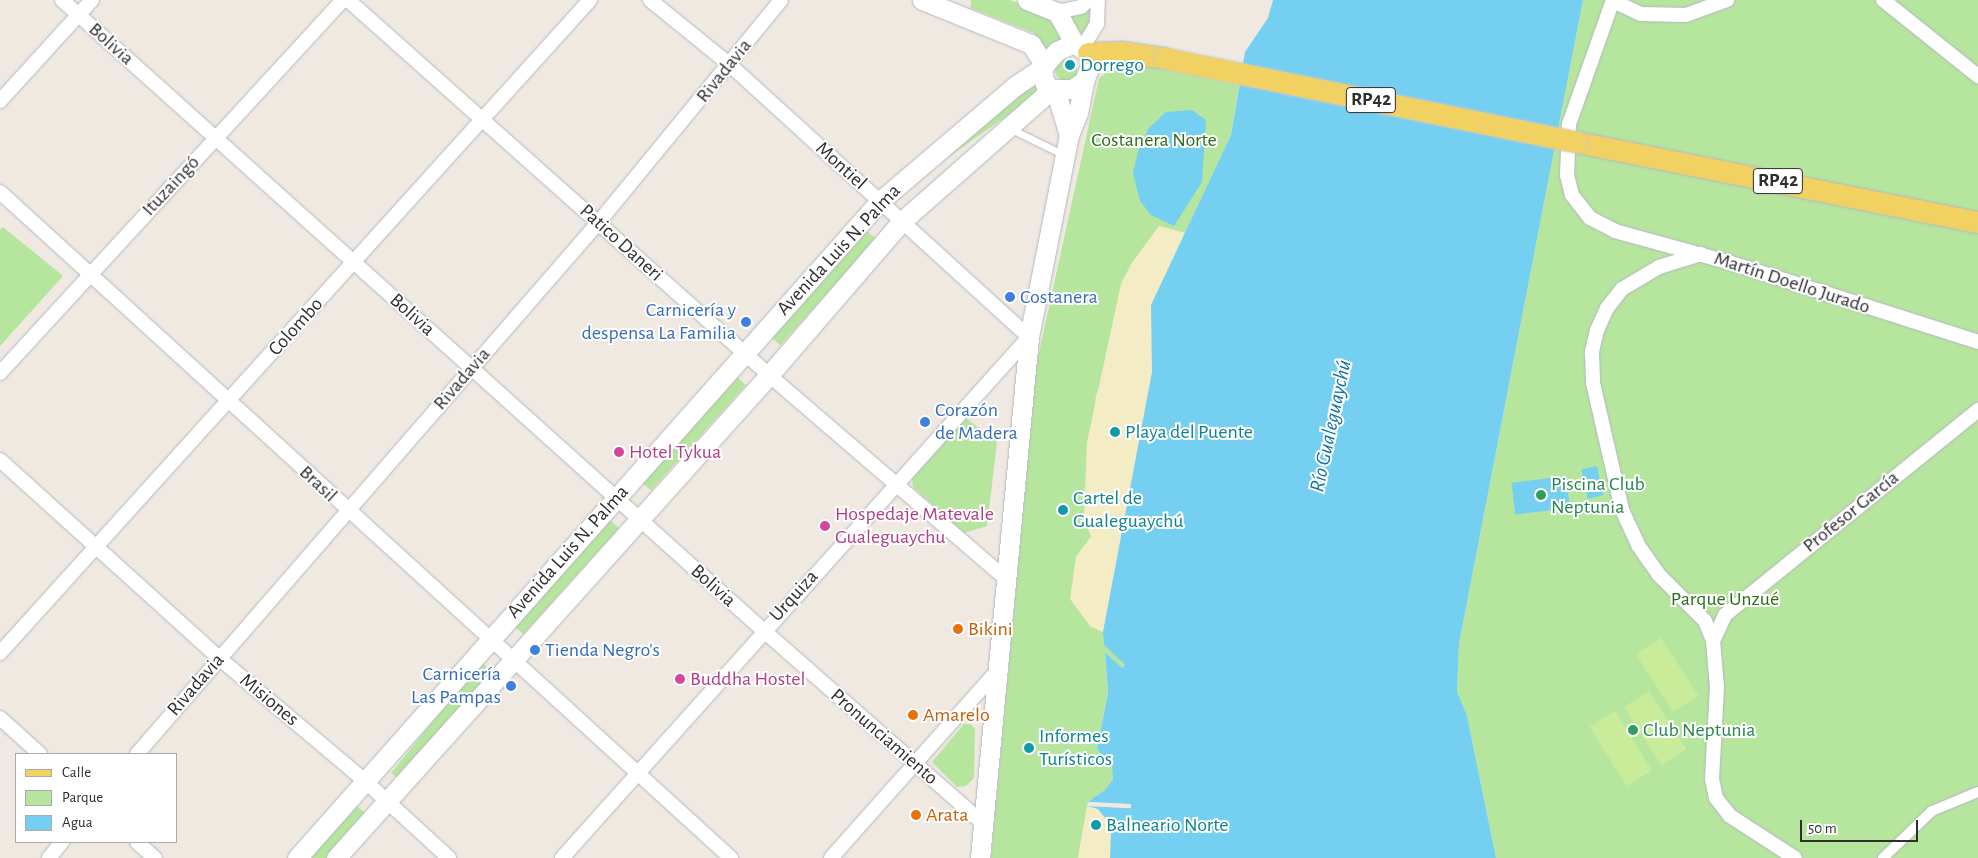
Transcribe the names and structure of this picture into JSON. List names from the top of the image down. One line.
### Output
{"streets":{"main road":["RP42","Avenida Luis N. Palma"],"street":["Bolivia","Rivadavia","Montiel","Ituzaingó","Patico Daneri","Martín Doello Jurado","Colombo","Brasil","Profesor García","Urquiza","Misiones","Pronunciamiento"]},"crossings":[["Bolivia","Rivadavia"],["Bolivia","Ituzaingó"],["Bolivia","Avenida Luis N. Palma"],["Bolivia","Colombo"],["Bolivia","Urquiza"],["Bolivia","Pronunciamiento"],["Rivadavia","Montiel"],["Rivadavia","Patico Daneri"],["Rivadavia","Brasil"],["Rivadavia","Misiones"],["RP42","Avenida Luis N. Palma"],["Montiel","Avenida Luis N. Palma"],["Montiel","Urquiza"],["Ituzaingó","Brasil"],["Patico Daneri","Avenida Luis N. Palma"],["Patico Daneri","Colombo"],["Patico Daneri","Urquiza"],["Avenida Luis N. Palma","Brasil"],["Avenida Luis N. Palma","Misiones"],["Colombo","Brasil"],["Colombo","Misiones"],["Brasil","Urquiza"],["Urquiza","Pronunciamiento"]],"water":["Río Gualeguaychú"],"parks":["Costanera Norte","Parque Unzué"],"places":["Dorrego","Costanera","Carnicería y despensa La Familia","Corazón de Madera","Playa del Puente","Hotel Tykua","Piscina Club Neptunia","Cartel de Gualeguaychú","Hospedaje Matevale Gualeguaychu","Bikini","Tienda Negro's","Buddha Hostel","Carnicería Las Pampas","Amarelo","Club Neptunia","Informes Turísticos","Arata","Balneario Norte"],"legend":["Calle","Parque","Agua"],"scale_bar":"50 m"}
